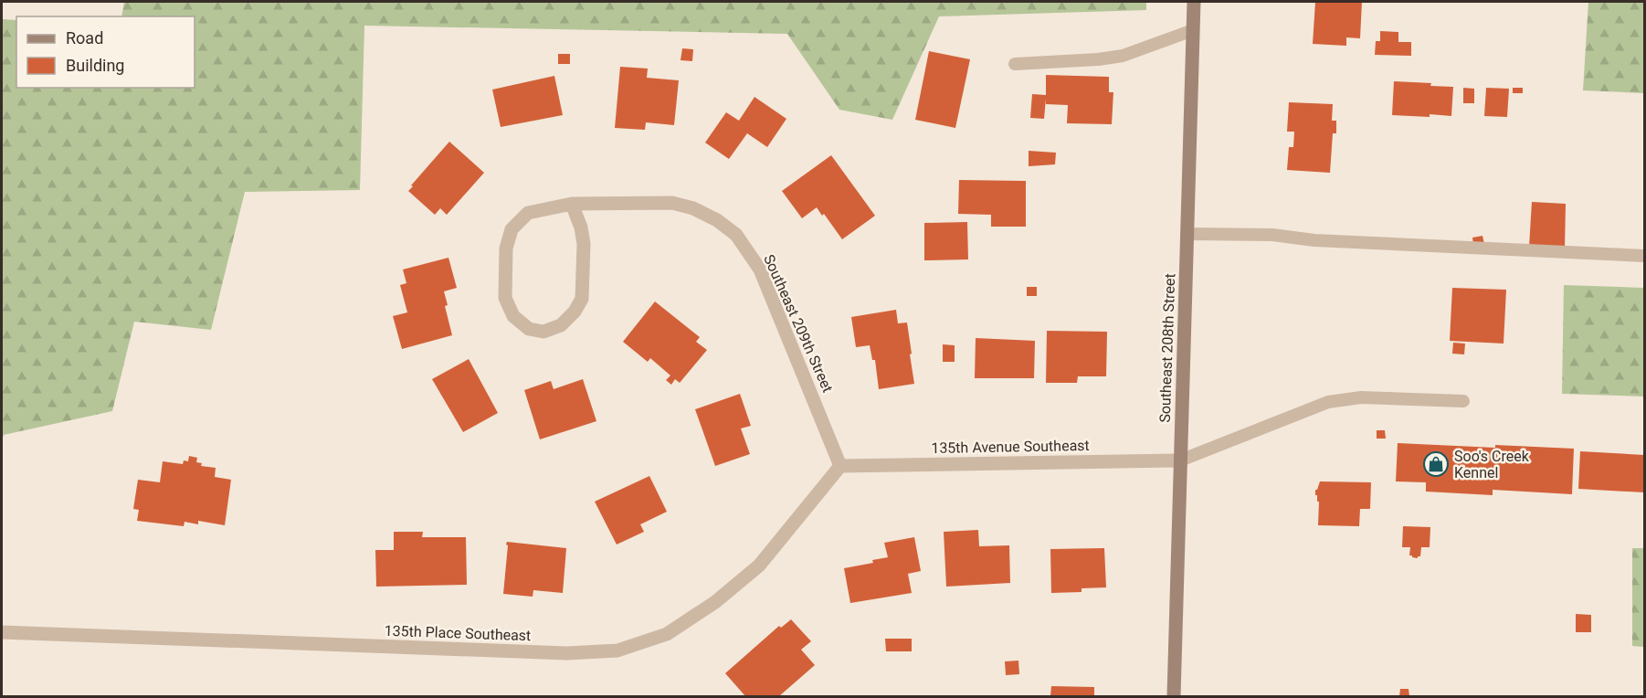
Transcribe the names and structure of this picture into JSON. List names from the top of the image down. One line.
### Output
{"streets":{"street":["Southeast 209th Street","Southeast 208th Street","135th Avenue Southeast","135th Place Southeast"]},"crossings":[["Southeast 209th Street","135th Avenue Southeast"],["Southeast 209th Street","135th Place Southeast"],["Southeast 208th Street","135th Avenue Southeast"],["135th Avenue Southeast","135th Place Southeast"]],"places":{"shop":["Soo's Creek Kennel"]},"legend":["Road","Building"]}
